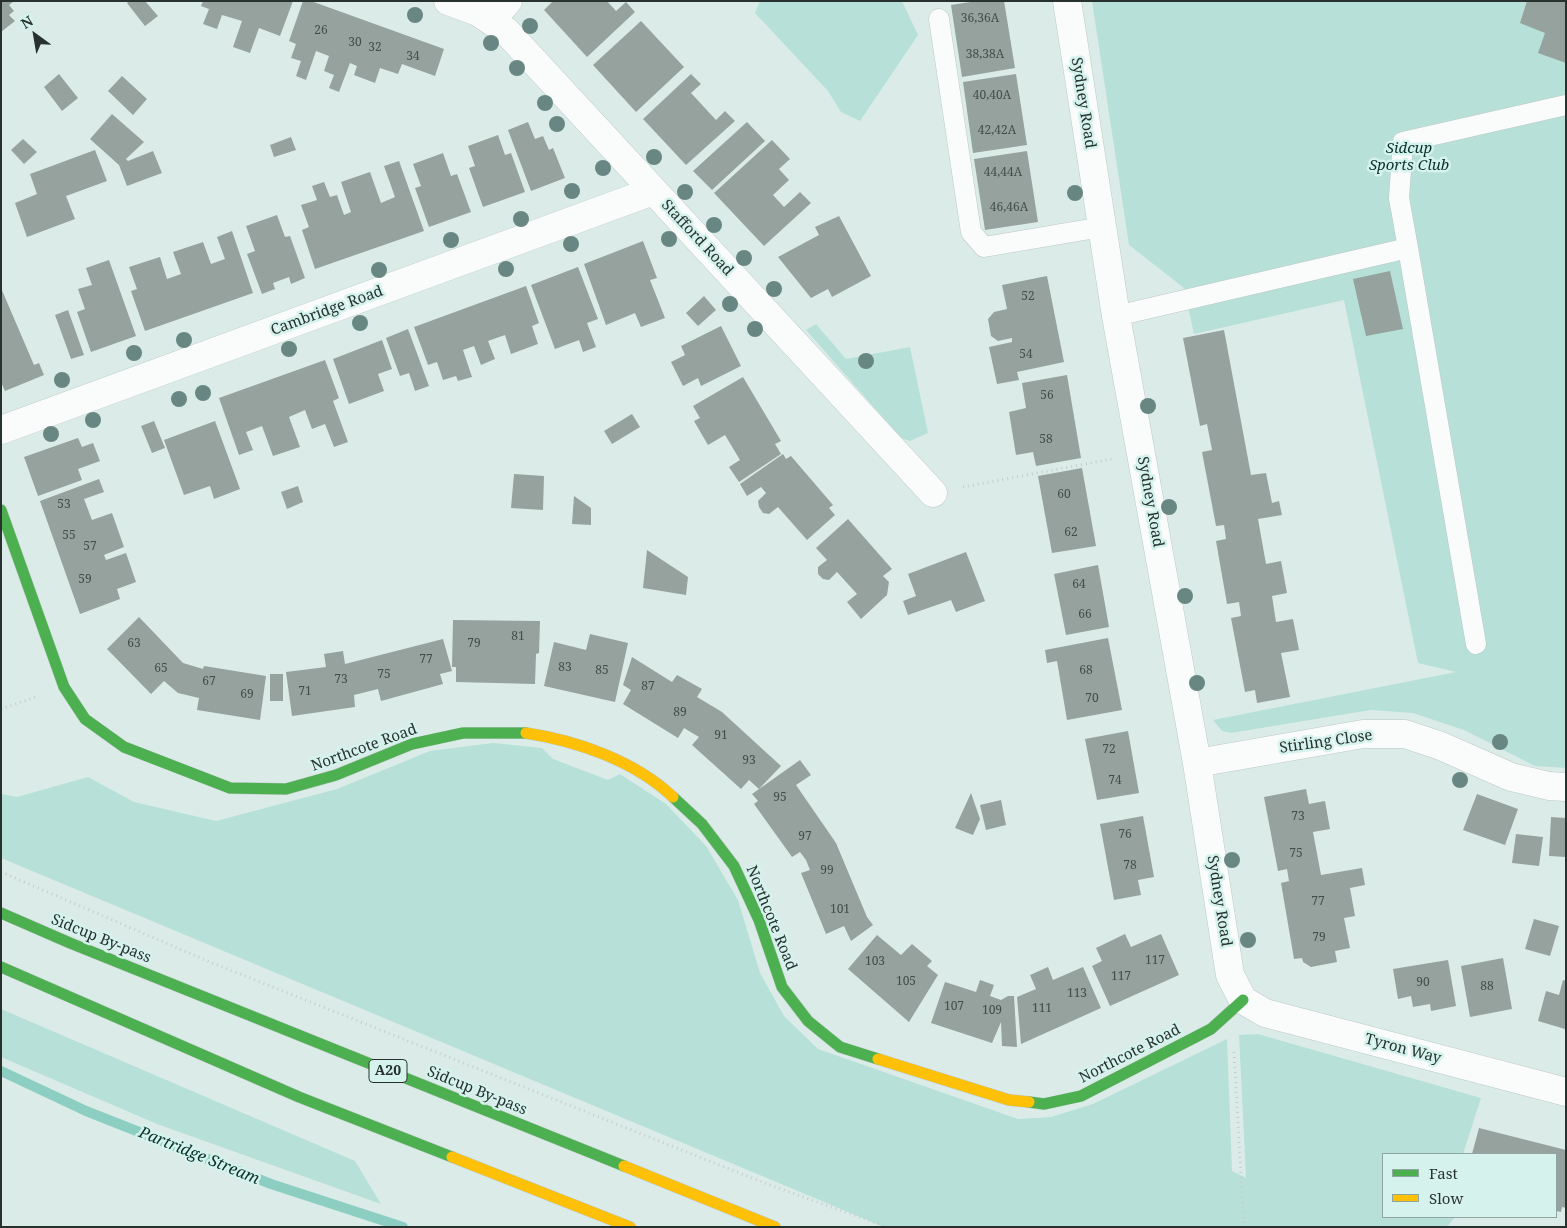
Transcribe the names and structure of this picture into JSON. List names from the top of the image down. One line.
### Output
{"streets":{"main road":["Northcote Road","Sidcup By-pass","A20"],"street":["Sydney Road","Stafford Road","Cambridge Road","Stirling Close","Tyron Way"]},"crossings":[["Sydney Road","Stirling Close"],["Sydney Road","Northcote Road"],["Sydney Road","Tyron Way"],["Stafford Road","Cambridge Road"],["Northcote Road","Tyron Way"]],"water":["Partridge Stream"],"parks":["Sidcup Sports Club"],"house_numbers":["36,36A","26","30","32","38,38A","34","40,40A","42,42A","44,44A","46,46A","52","54","56","58","60","53","62","55","57","59","64","66","81","63","79","77","83","65","85","68","75","73","67","87","71","69","70","89","91","72","93","74","95","73","76","97","75","78","99","77","101","79","117","103","117","105","90","88","113","107","111","109"],"legend":["Fast","Slow"],"north":"top left"}
